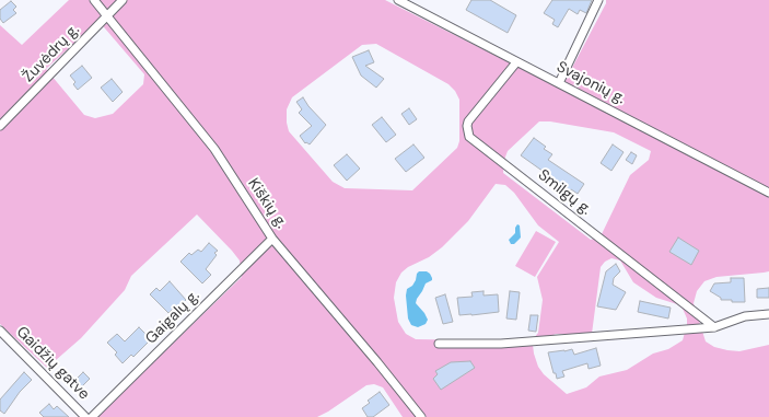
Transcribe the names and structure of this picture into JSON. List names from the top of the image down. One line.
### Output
{"streets":{"street":["Žuvėdrų g.","Svajonių g.","Smilgų g.","Kiškių g.","Gaigalų g.","Gaidžių gatve"]},"crossings":[["Žuvėdrų g.","Kiškių g."],["Svajonių g.","Smilgų g."],["Kiškių g.","Gaigalų g."]]}
